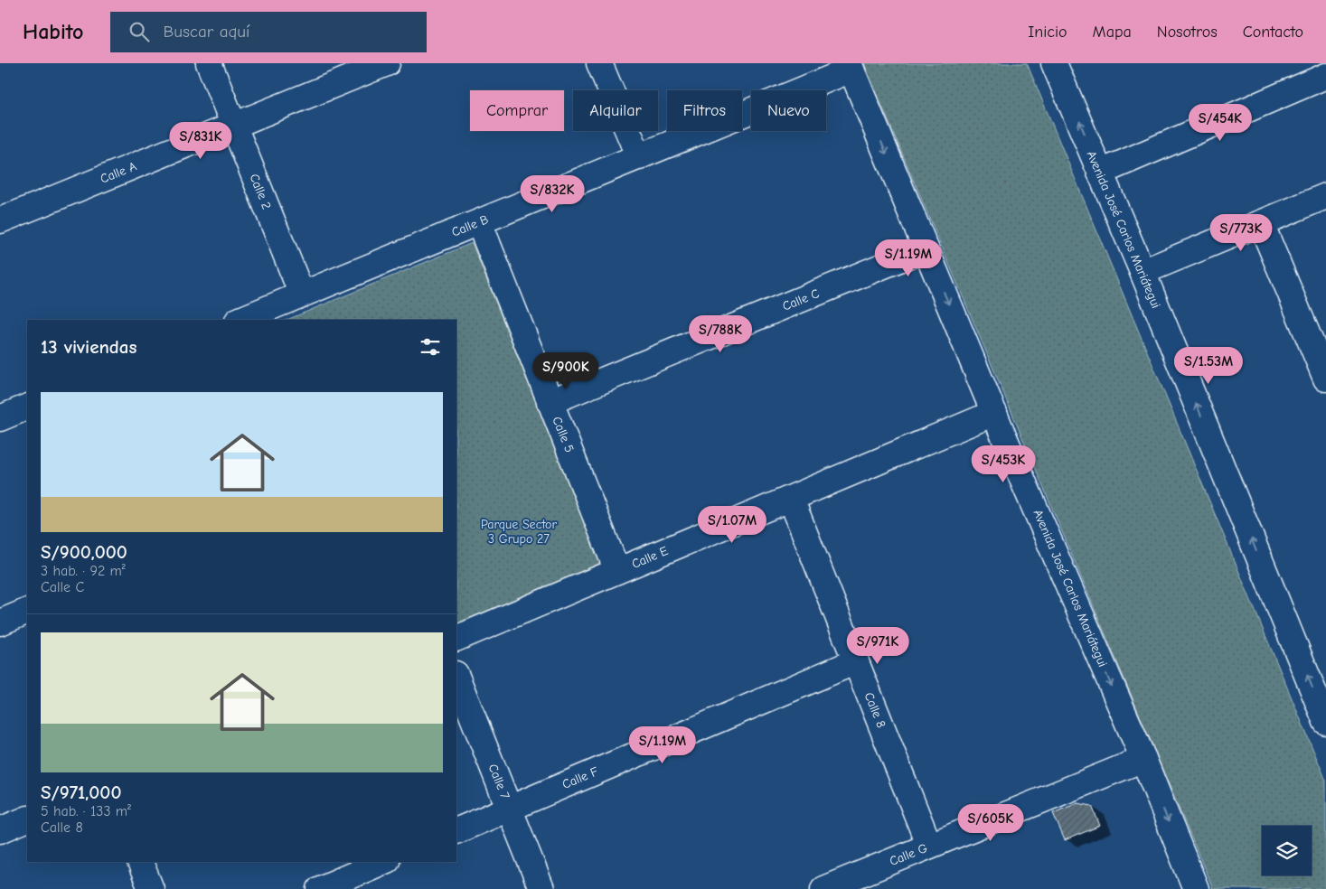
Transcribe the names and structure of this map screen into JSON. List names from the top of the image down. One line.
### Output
{"streets":{"street":["Calle A","Calle 2","Calle B","Avenida José Carlos Mariátegui","Calle C","Calle 5","Calle E","Calle 8","Calle F","Calle 7","Calle G"]},"crossings":[["Calle A","Calle 2"],["Calle 2","Calle B"],["Calle B","Avenida José Carlos Mariátegui"],["Calle B","Calle 5"],["Avenida José Carlos Mariátegui","Calle C"],["Avenida José Carlos Mariátegui","Calle E"],["Avenida José Carlos Mariátegui","Calle G"],["Calle C","Calle 5"],["Calle 5","Calle E"],["Calle E","Calle 8"],["Calle 8","Calle F"],["Calle 8","Calle G"],["Calle F","Calle 7"]],"parks":["Parque Sector 3 Grupo 27"],"page":{"header":"Habito","search":"Buscar aquí","nav":["Inicio","Mapa","Nosotros","Contacto"],"chip":["Comprar","Alquilar","Filtros","Nuevo"],"price":["S/454K","S/831K","S/832K","S/773K","S/1.19M","S/788K","S/1.53M","S/900K","S/453K","S/1.07M","S/971K","S/1.19M","S/605K"],"heading":"13 viviendas","list":[{"name":"S/900,000","note":"3 hab. · 92 m² · Calle C"},{"name":"S/971,000","note":"5 hab. · 133 m² · Calle 8"}]}}
